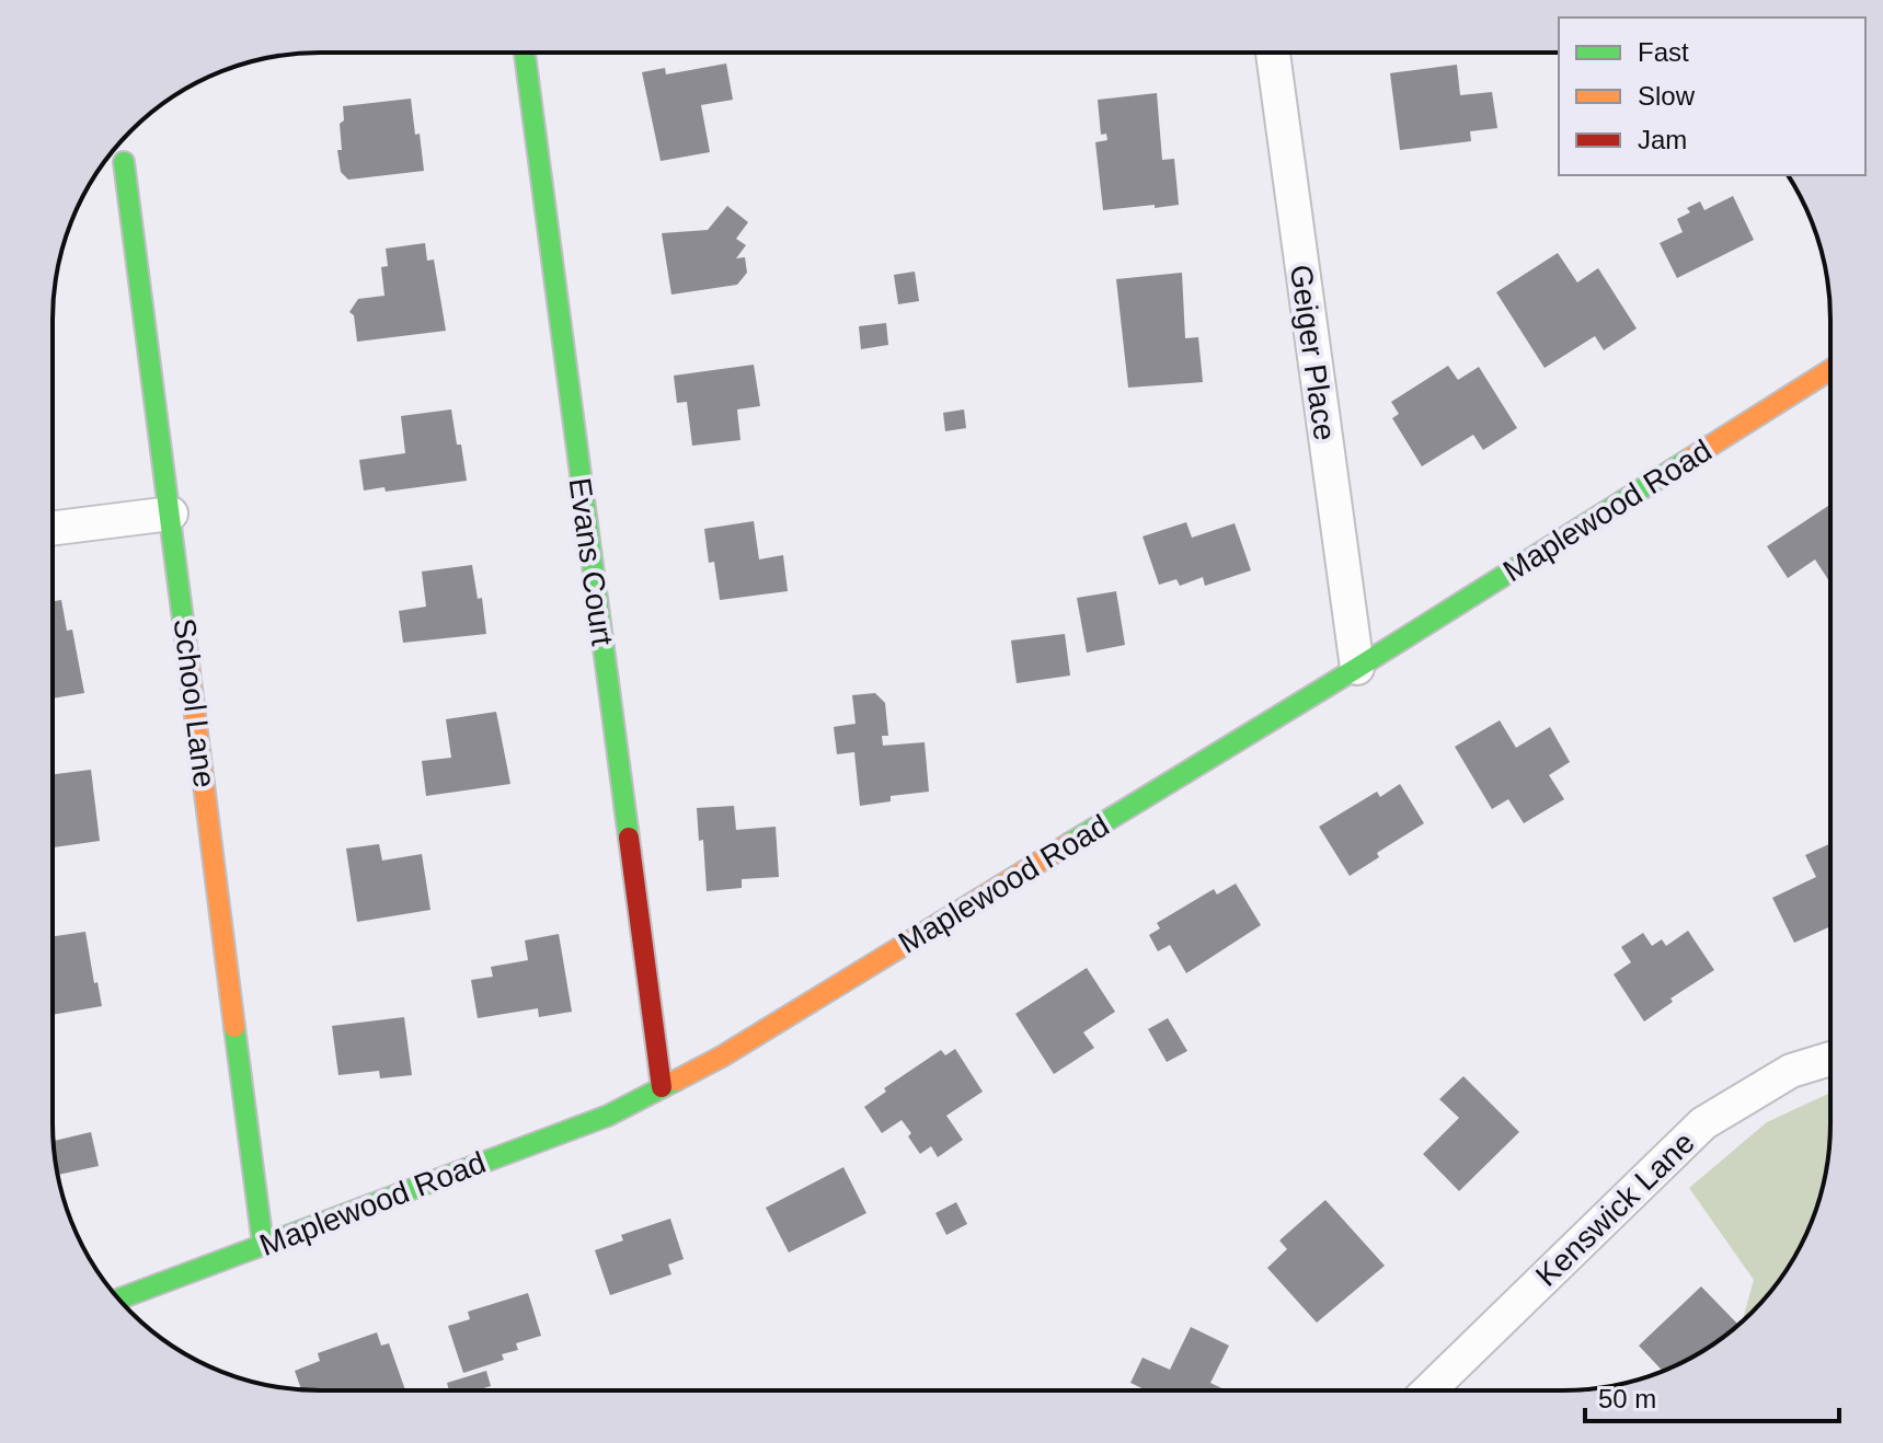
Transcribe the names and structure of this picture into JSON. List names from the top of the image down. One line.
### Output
{"streets":{"street":["Geiger Place","Maplewood Road","Evans Court","School Lane","Kenswick Lane"]},"crossings":[["Geiger Place","Maplewood Road"],["Maplewood Road","Evans Court"],["Maplewood Road","School Lane"]],"legend":["Fast","Slow","Jam"],"scale_bar":"50 m"}
